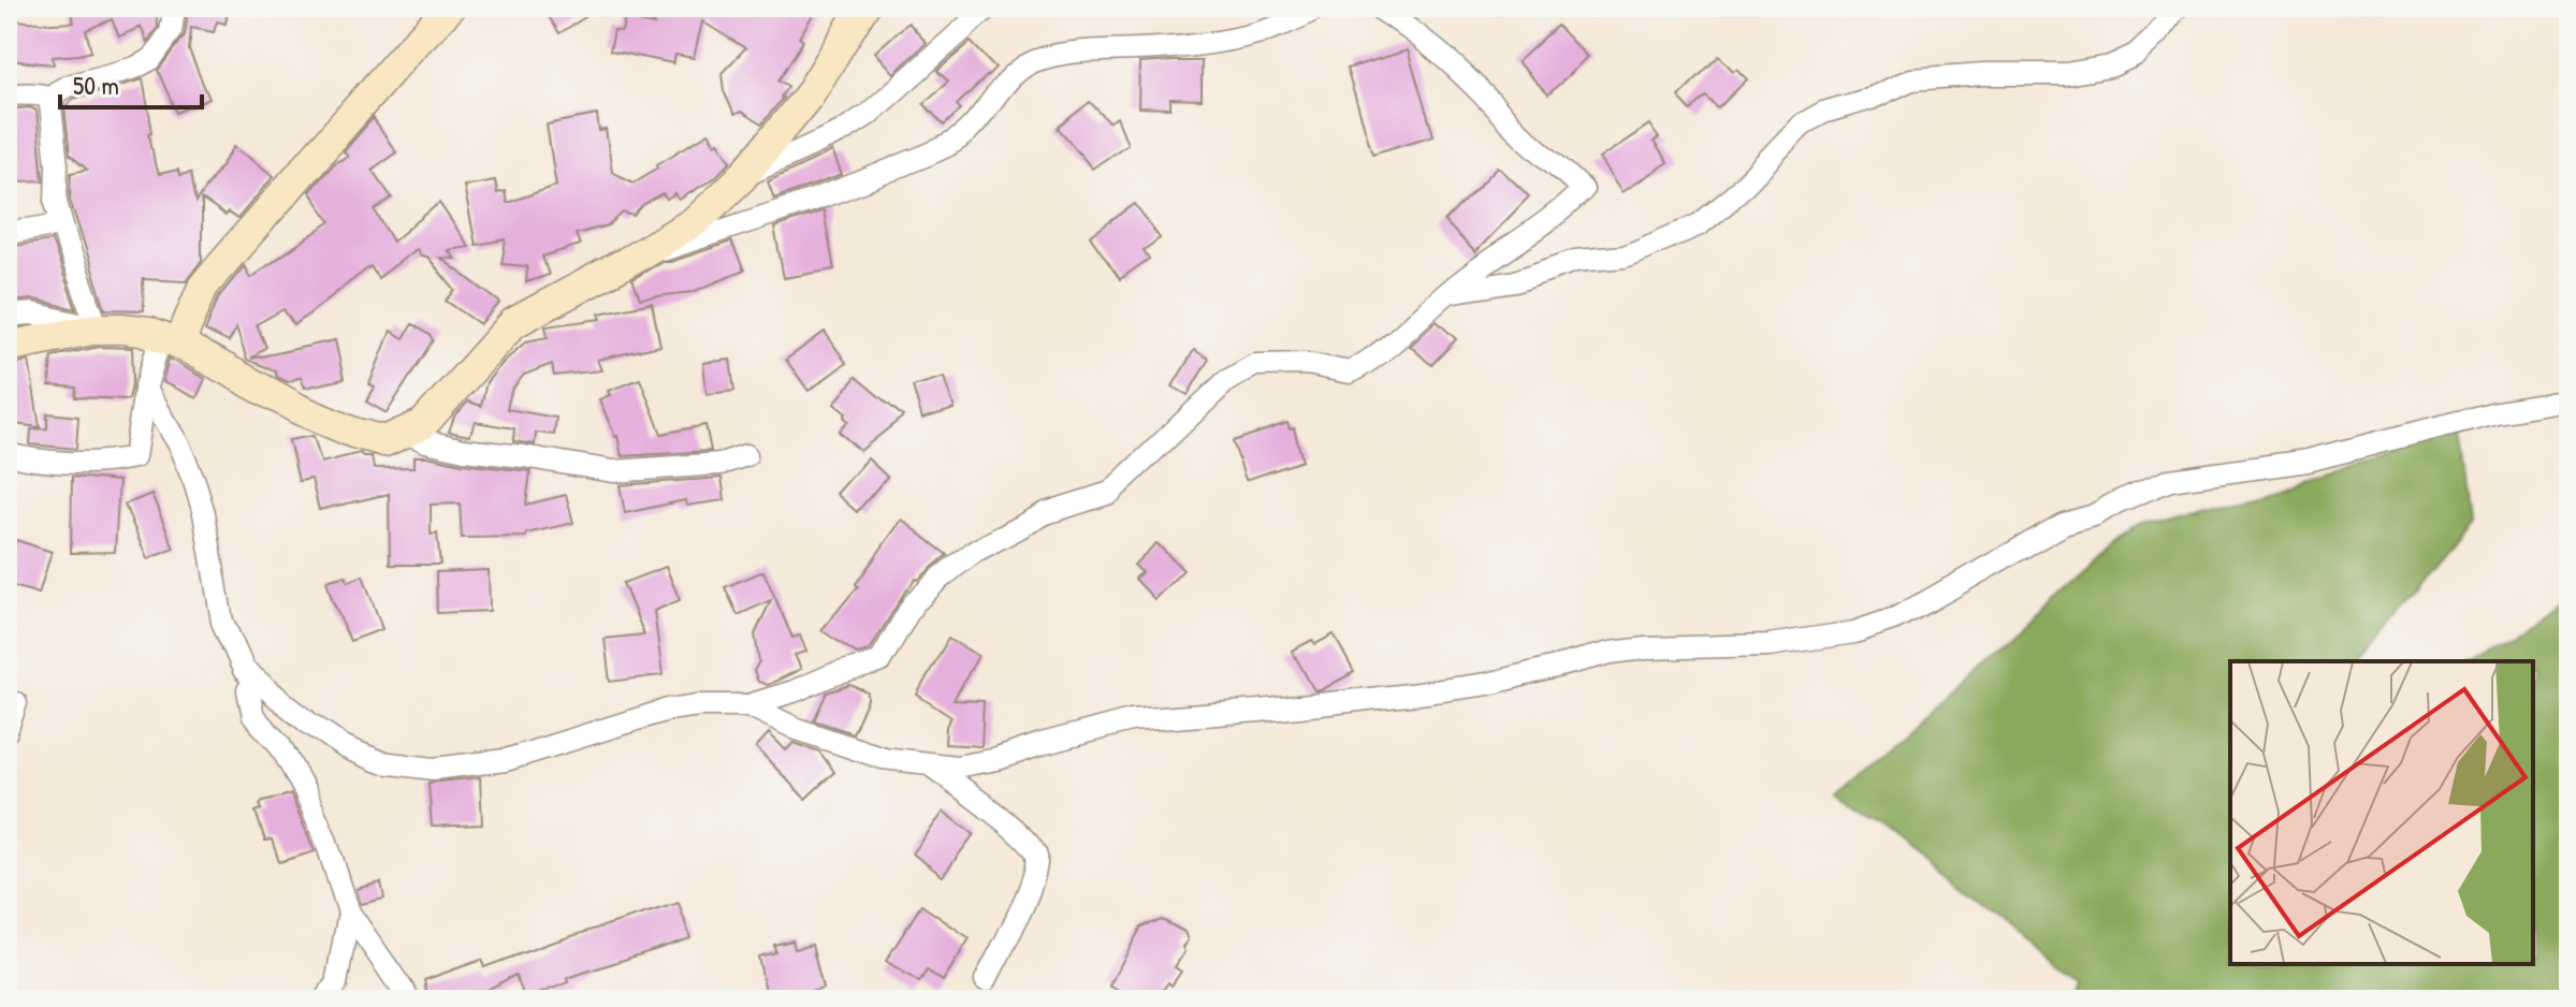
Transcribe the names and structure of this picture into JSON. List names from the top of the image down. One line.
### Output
{"scale_bar":"50 m"}
